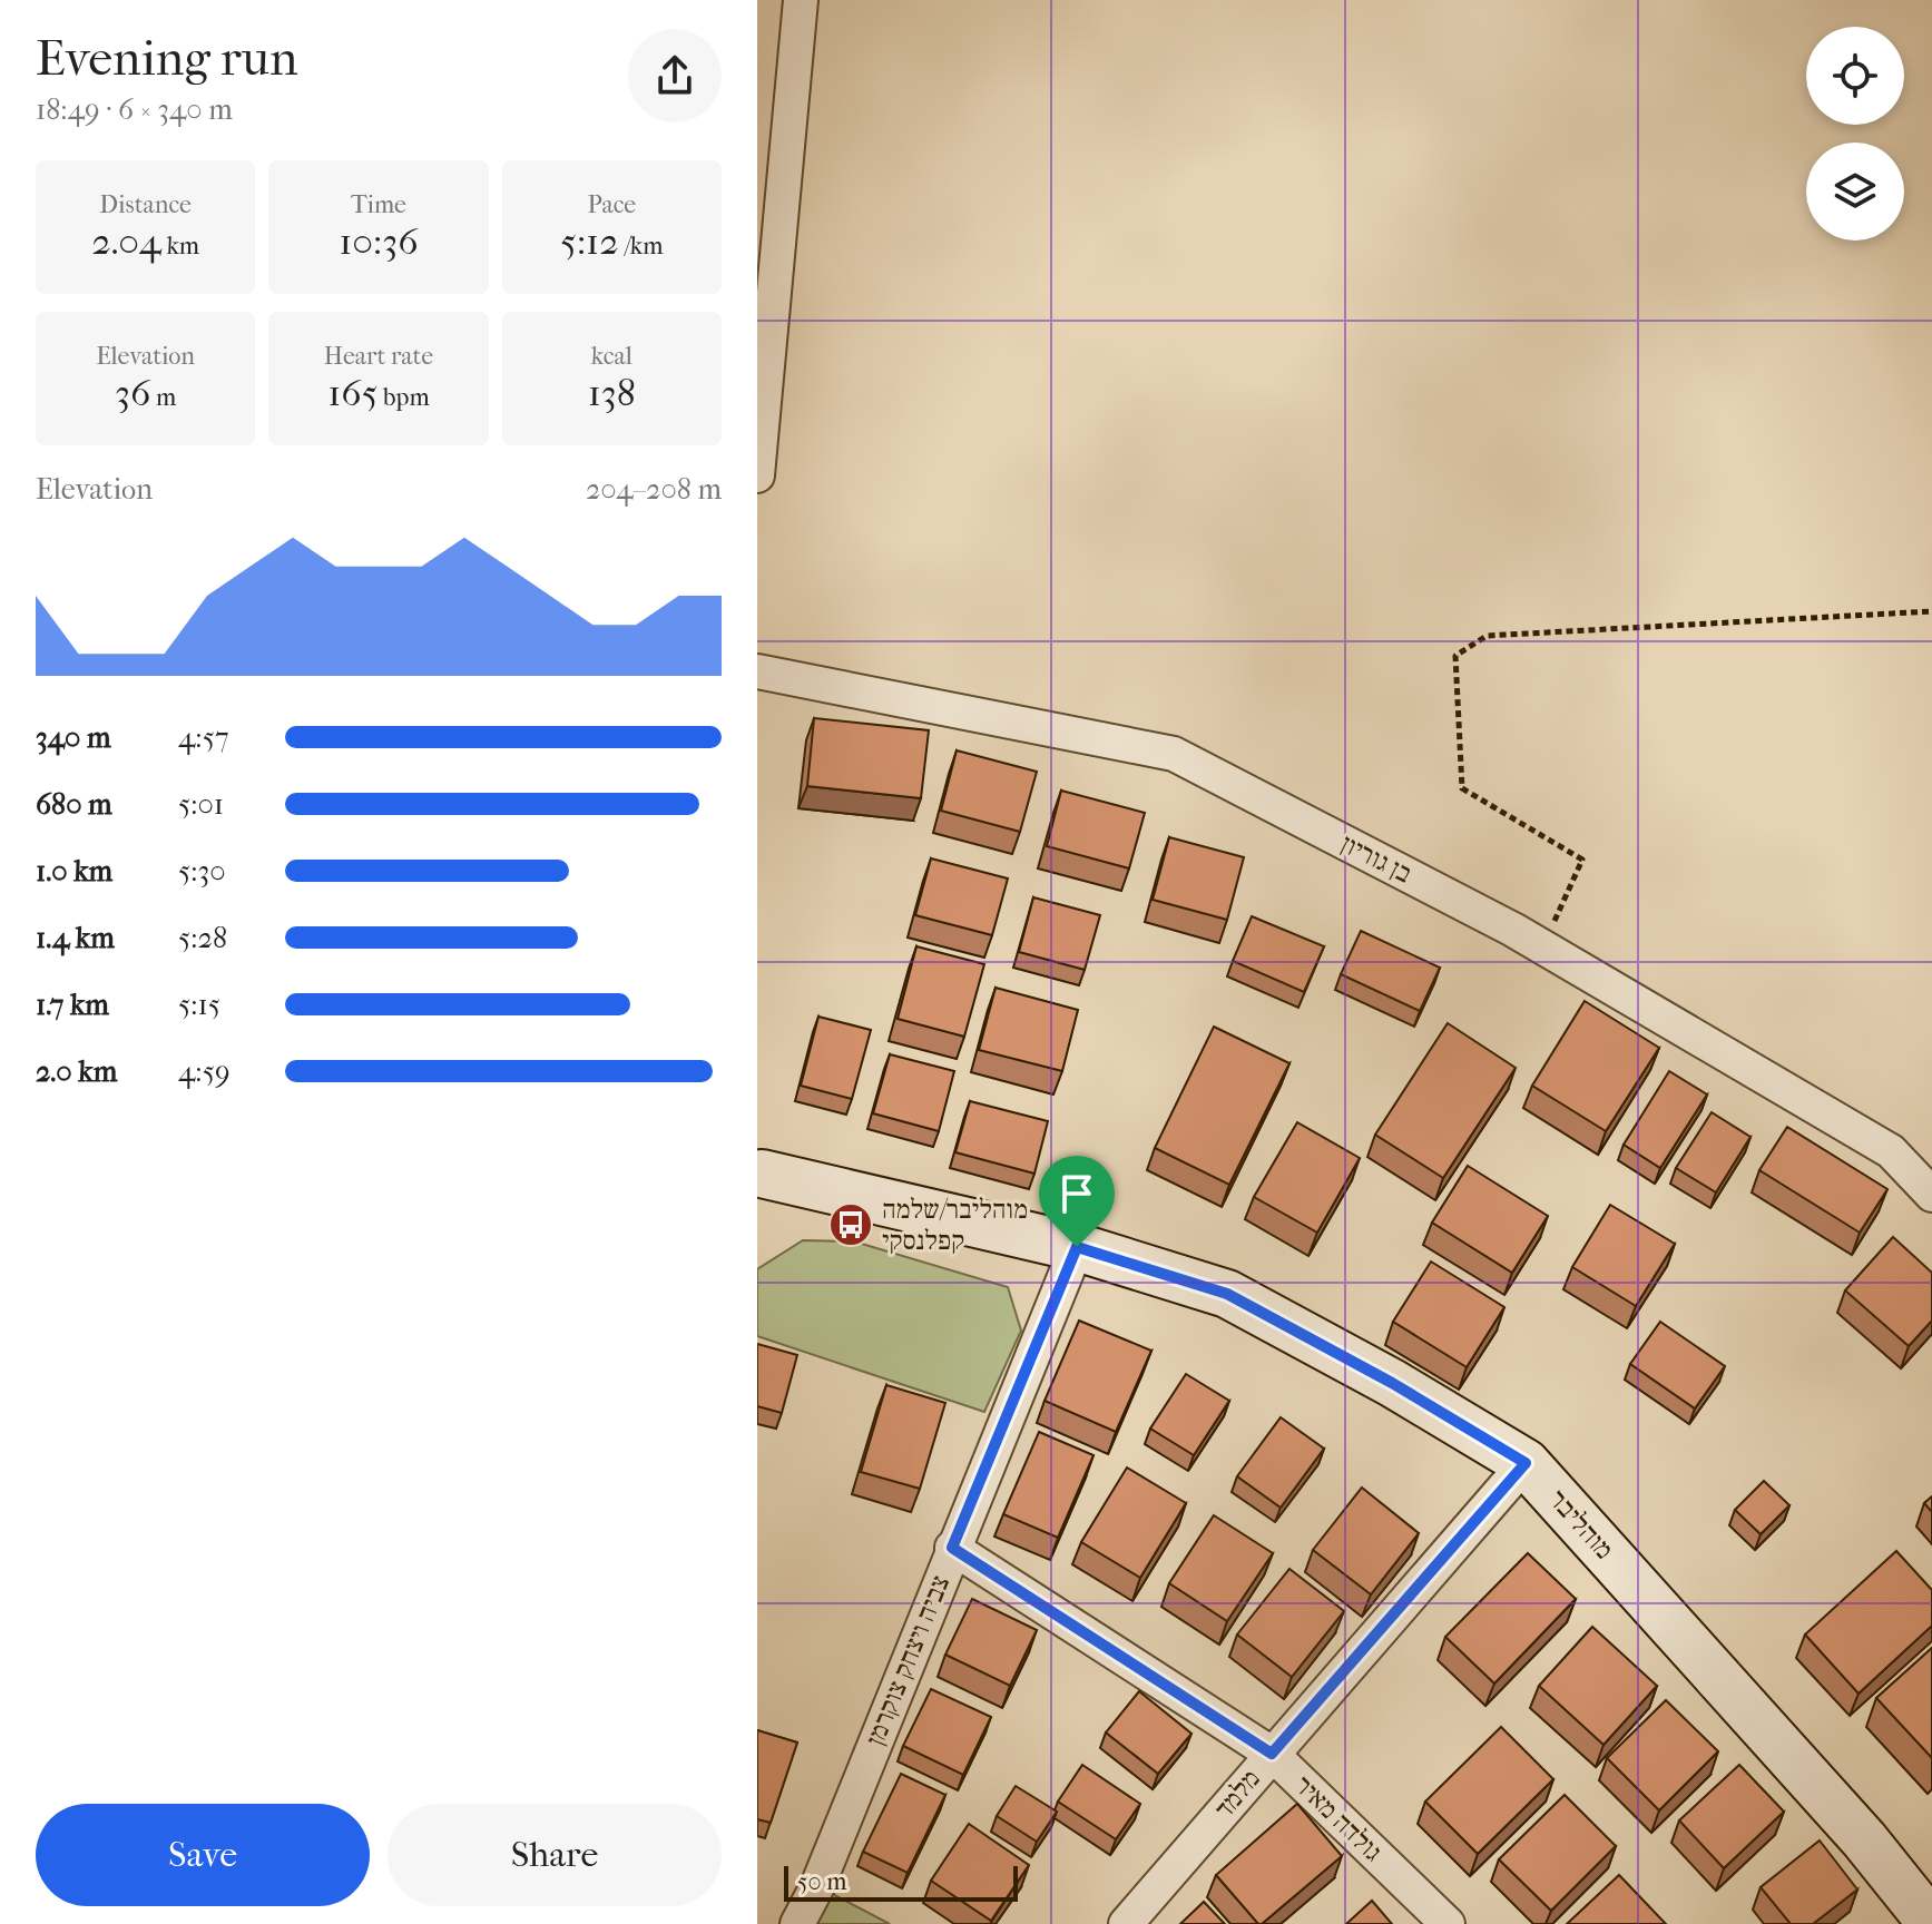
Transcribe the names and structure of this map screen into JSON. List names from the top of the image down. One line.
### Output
{"streets":{"street":["בן גוריון","מוהליבר","צביה ויצחק צוקרמן","מלמד","גולדה מאיר"]},"crossings":[["מוהליבר","צביה ויצחק צוקרמן"],["מוהליבר","מלמד"],["צביה ויצחק צוקרמן","גולדה מאיר"],["מלמד","גולדה מאיר"]],"places":{"bus stop":["מוהליבר/שלמה קפלנסקי"]},"scale_bar":"50 m","page":{"heading":["Evening run","18:49 · 6 × 340 m"],"stats":[["Distance","2.04 km"],["Time","10:36"],["Pace","5:12 /km"],["Elevation","36 m"],["Heart rate","165 bpm"],["kcal","138"]],"chart":["Elevation","204–208 m"],"list":[{"name":"340 m","note":"4:57"},{"name":"680 m","note":"5:01"},{"name":"1.0 km","note":"5:30"},{"name":"1.4 km","note":"5:28"},{"name":"1.7 km","note":"5:15"},{"name":"2.0 km","note":"4:59"}],"buttons":["Save","Share"],"scale":"50 m"}}
